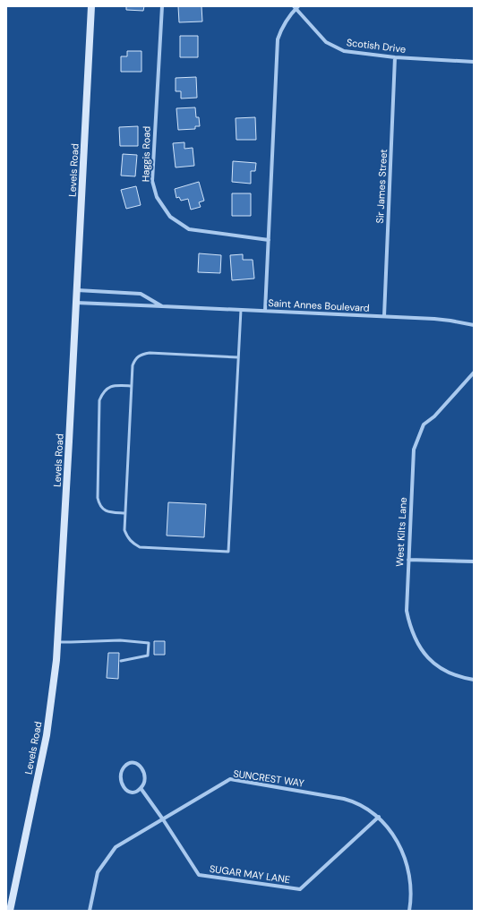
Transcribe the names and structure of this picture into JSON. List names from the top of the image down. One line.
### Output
{"streets":{"main road":["Levels Road"],"street":["Scotish Drive","Haggis Road","Sir James Street","Saint Annes Boulevard","West Kilts Lane","SUNCREST WAY","SUGAR MAY LANE"]},"crossings":[["Scotish Drive","Sir James Street"],["Levels Road","Saint Annes Boulevard"],["Sir James Street","Saint Annes Boulevard"],["SUNCREST WAY","SUGAR MAY LANE"]]}
